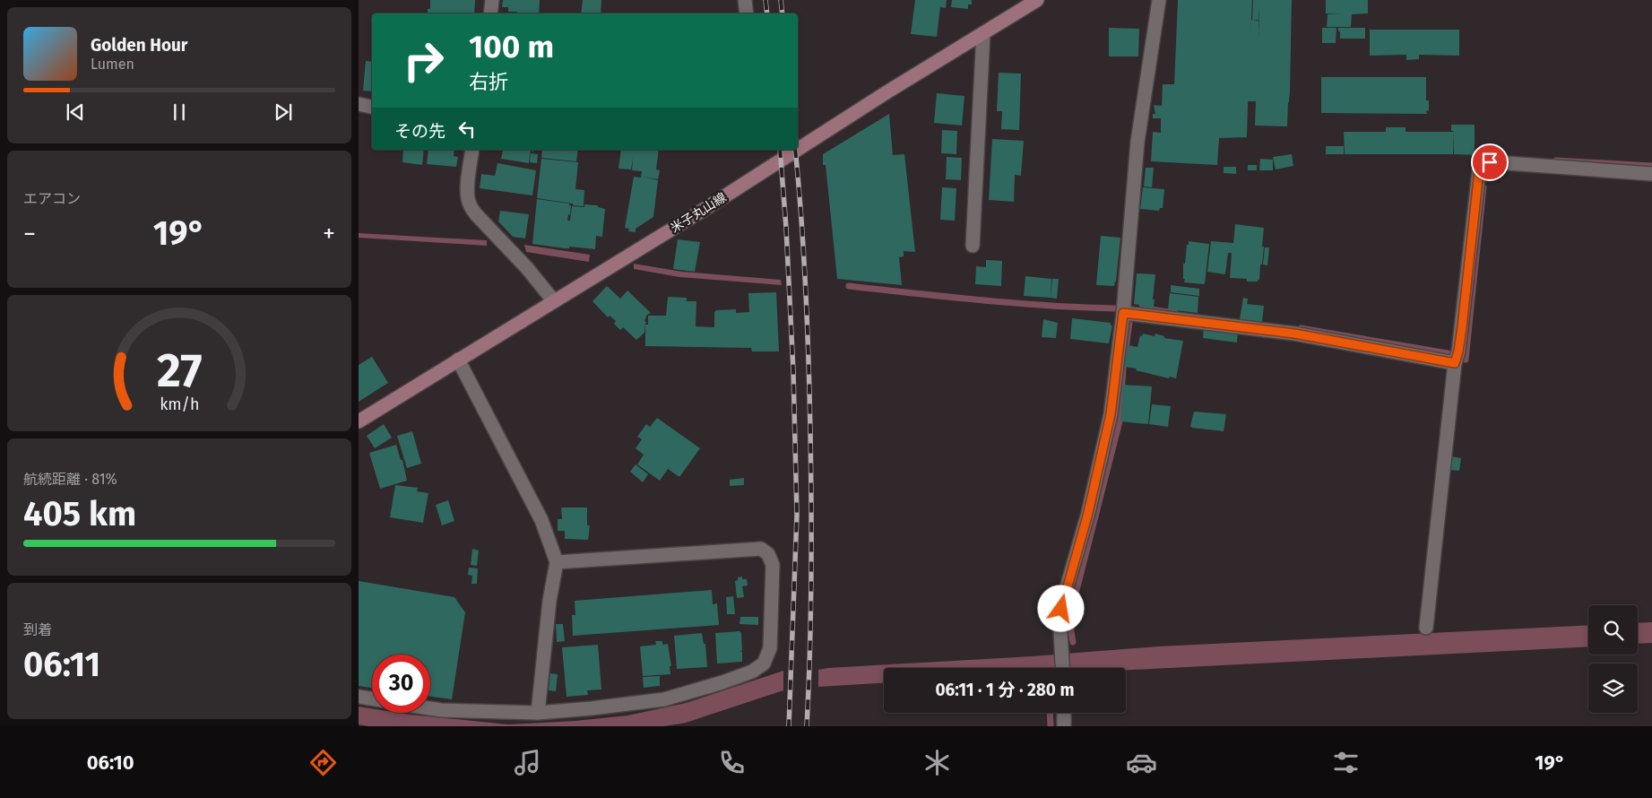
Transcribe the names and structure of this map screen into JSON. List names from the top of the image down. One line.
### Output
{"streets":{"main road":["米子丸山線"]},"page":{"turn":["100 m","右折"],"song":["Golden Hour","Lumen"],"then":"その先","tile":["エアコン",["航続距離 · 81%","405 km"],["到着","06:11"]],"heat":["−","19°","+"],"limit":"30","trip":"06:11 · 1 分 · 280 m","tabs":["06:10","19°"],"gauge":["27","km/h"]}}
